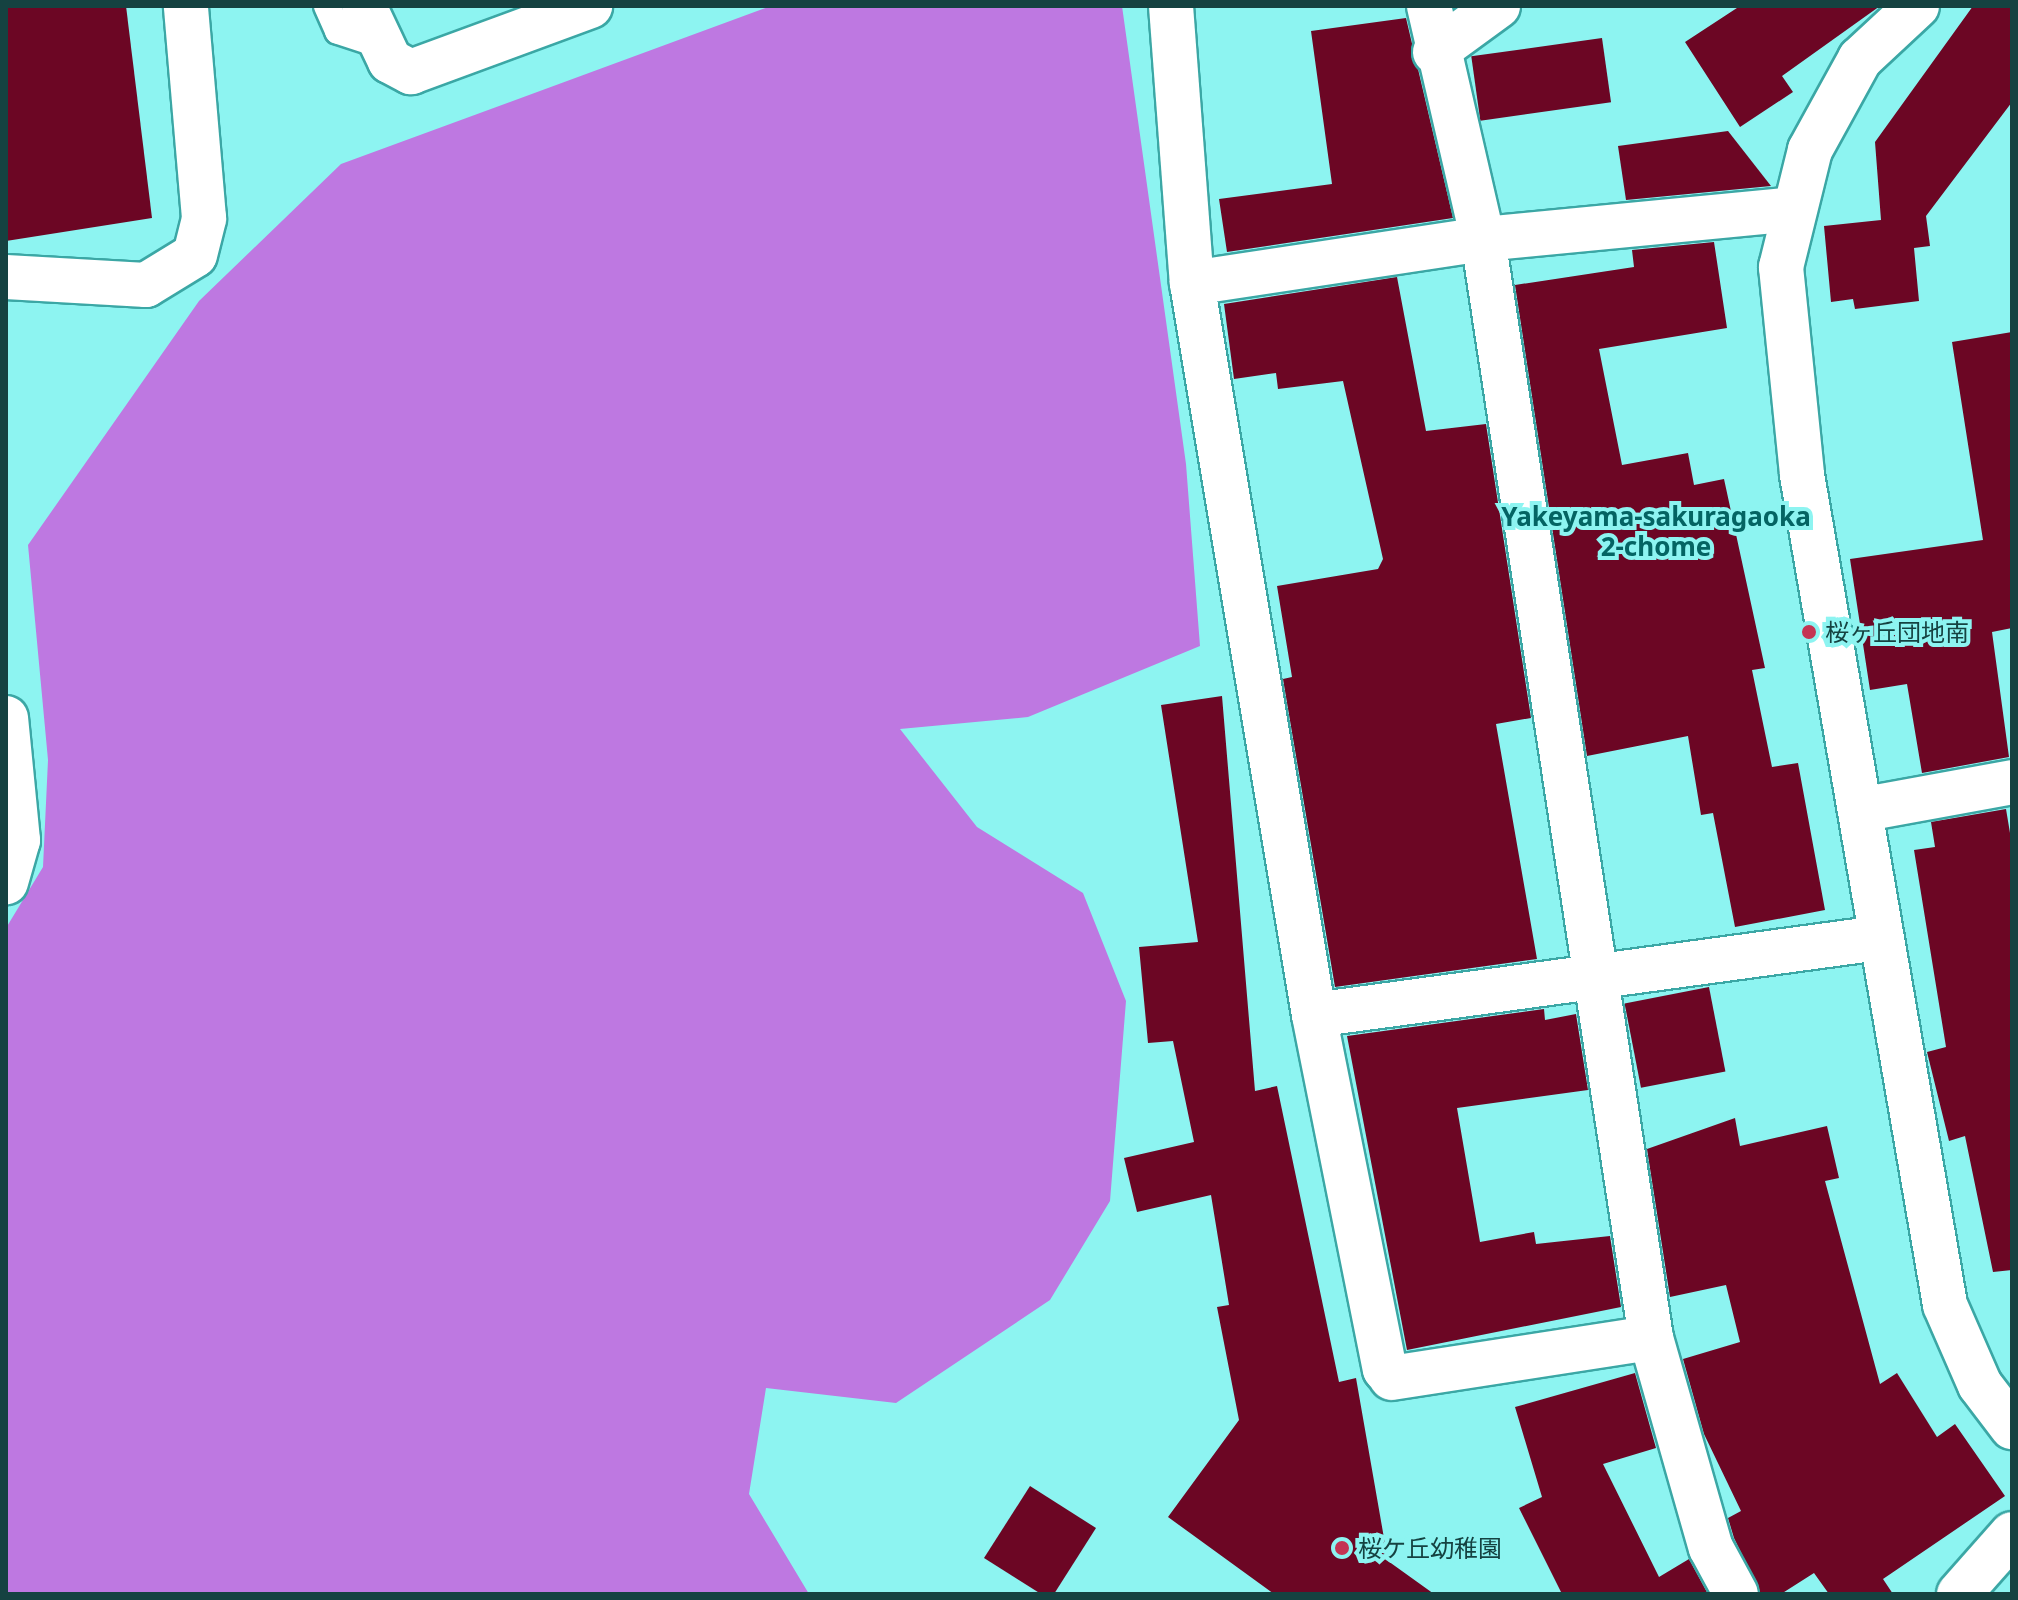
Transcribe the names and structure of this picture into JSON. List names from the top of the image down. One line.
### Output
{"districts":["Yakeyama-sakuragaoka 2-chome"],"places":["桜ヶ丘団地南","桜ケ丘幼稚園"]}
